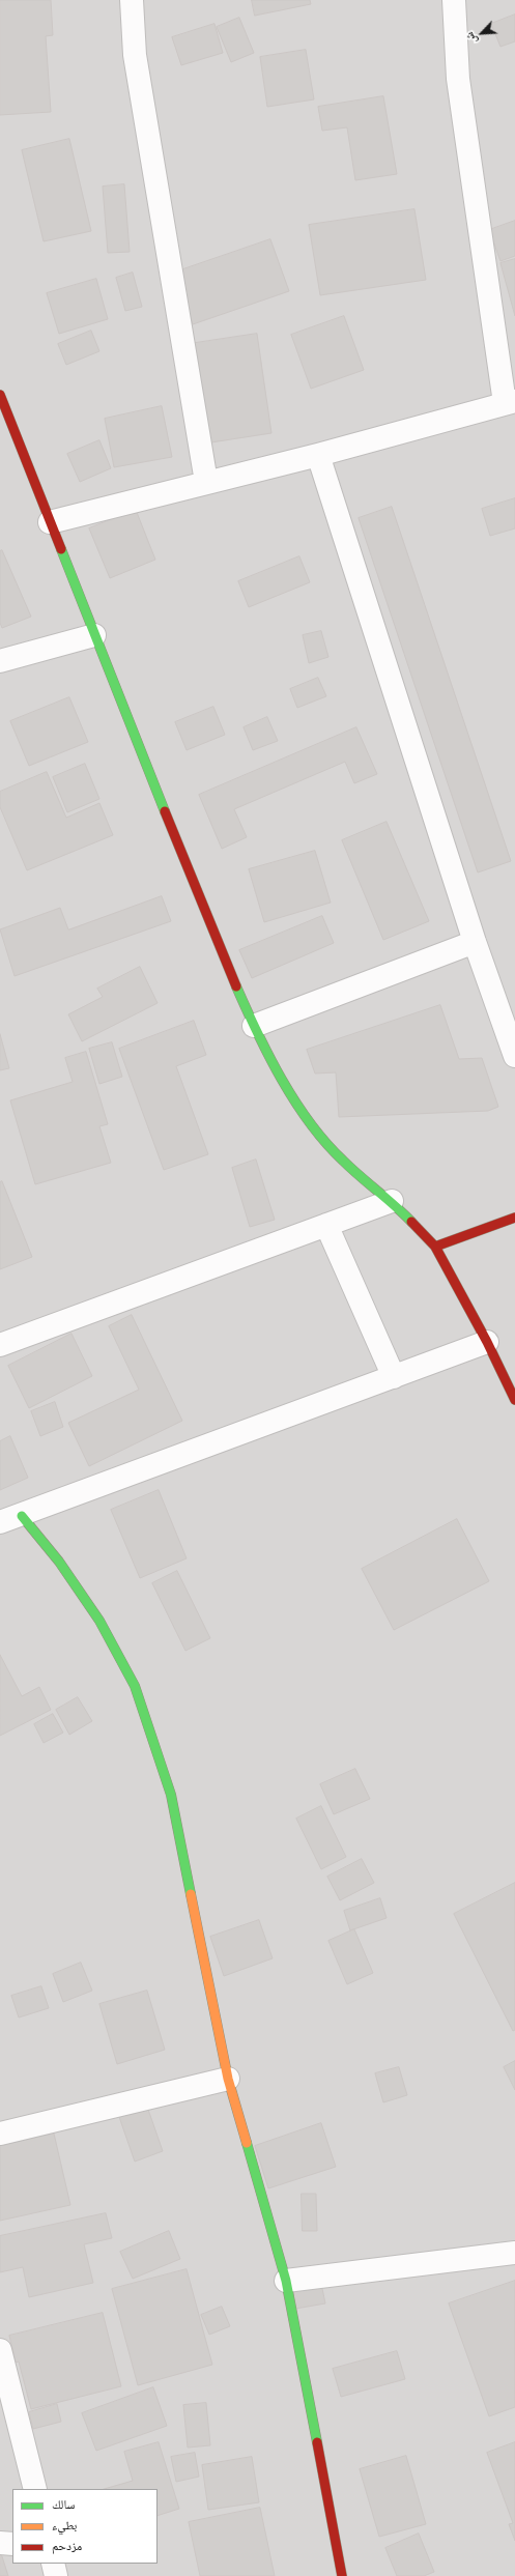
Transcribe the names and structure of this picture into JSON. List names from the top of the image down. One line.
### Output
{"legend":["سالك","بطيء","مزدحم"],"north":"bottom left"}
